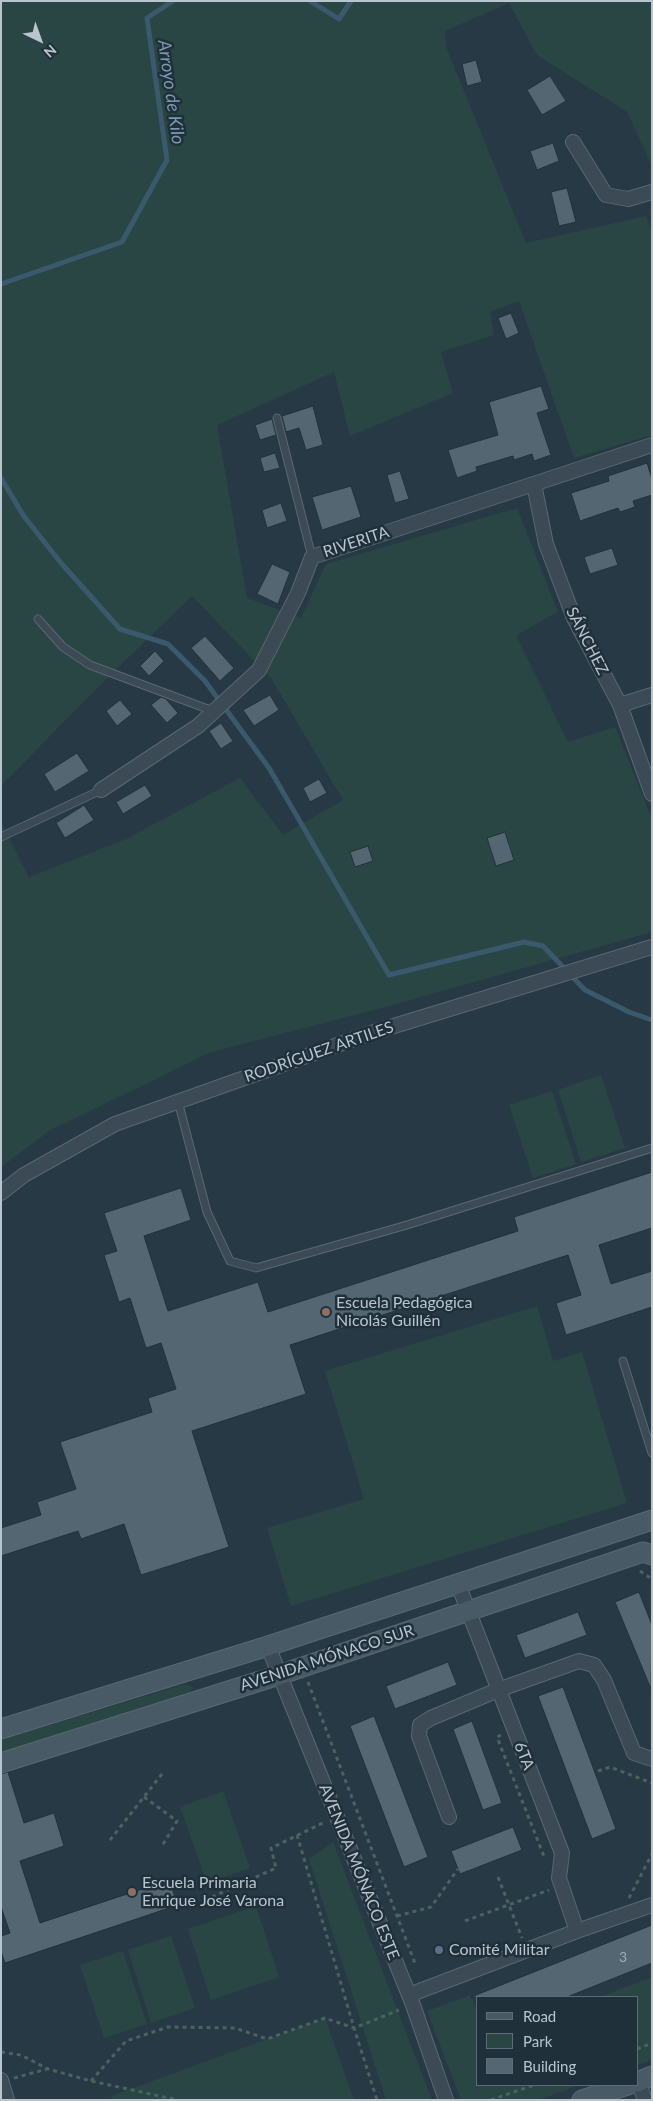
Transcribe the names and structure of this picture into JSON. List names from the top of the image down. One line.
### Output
{"streets":{"main road":["AVENIDA MÓNACO SUR"],"street":["RIVERITA","SÁNCHEZ","RODRÍGUEZ ARTILES","6TA","AVENIDA MÓNACO ESTE"]},"crossings":[["RIVERITA","SÁNCHEZ"],["AVENIDA MÓNACO SUR","6TA"],["AVENIDA MÓNACO SUR","AVENIDA MÓNACO ESTE"]],"water":["Arroyo de Kilo"],"places":["Escuela Pedagógica Nicolás Guillén","Escuela Primaria Enrique José Varona","Comité Militar"],"house_numbers":["3"],"legend":["Road","Park","Building"],"north":"bottom right"}
